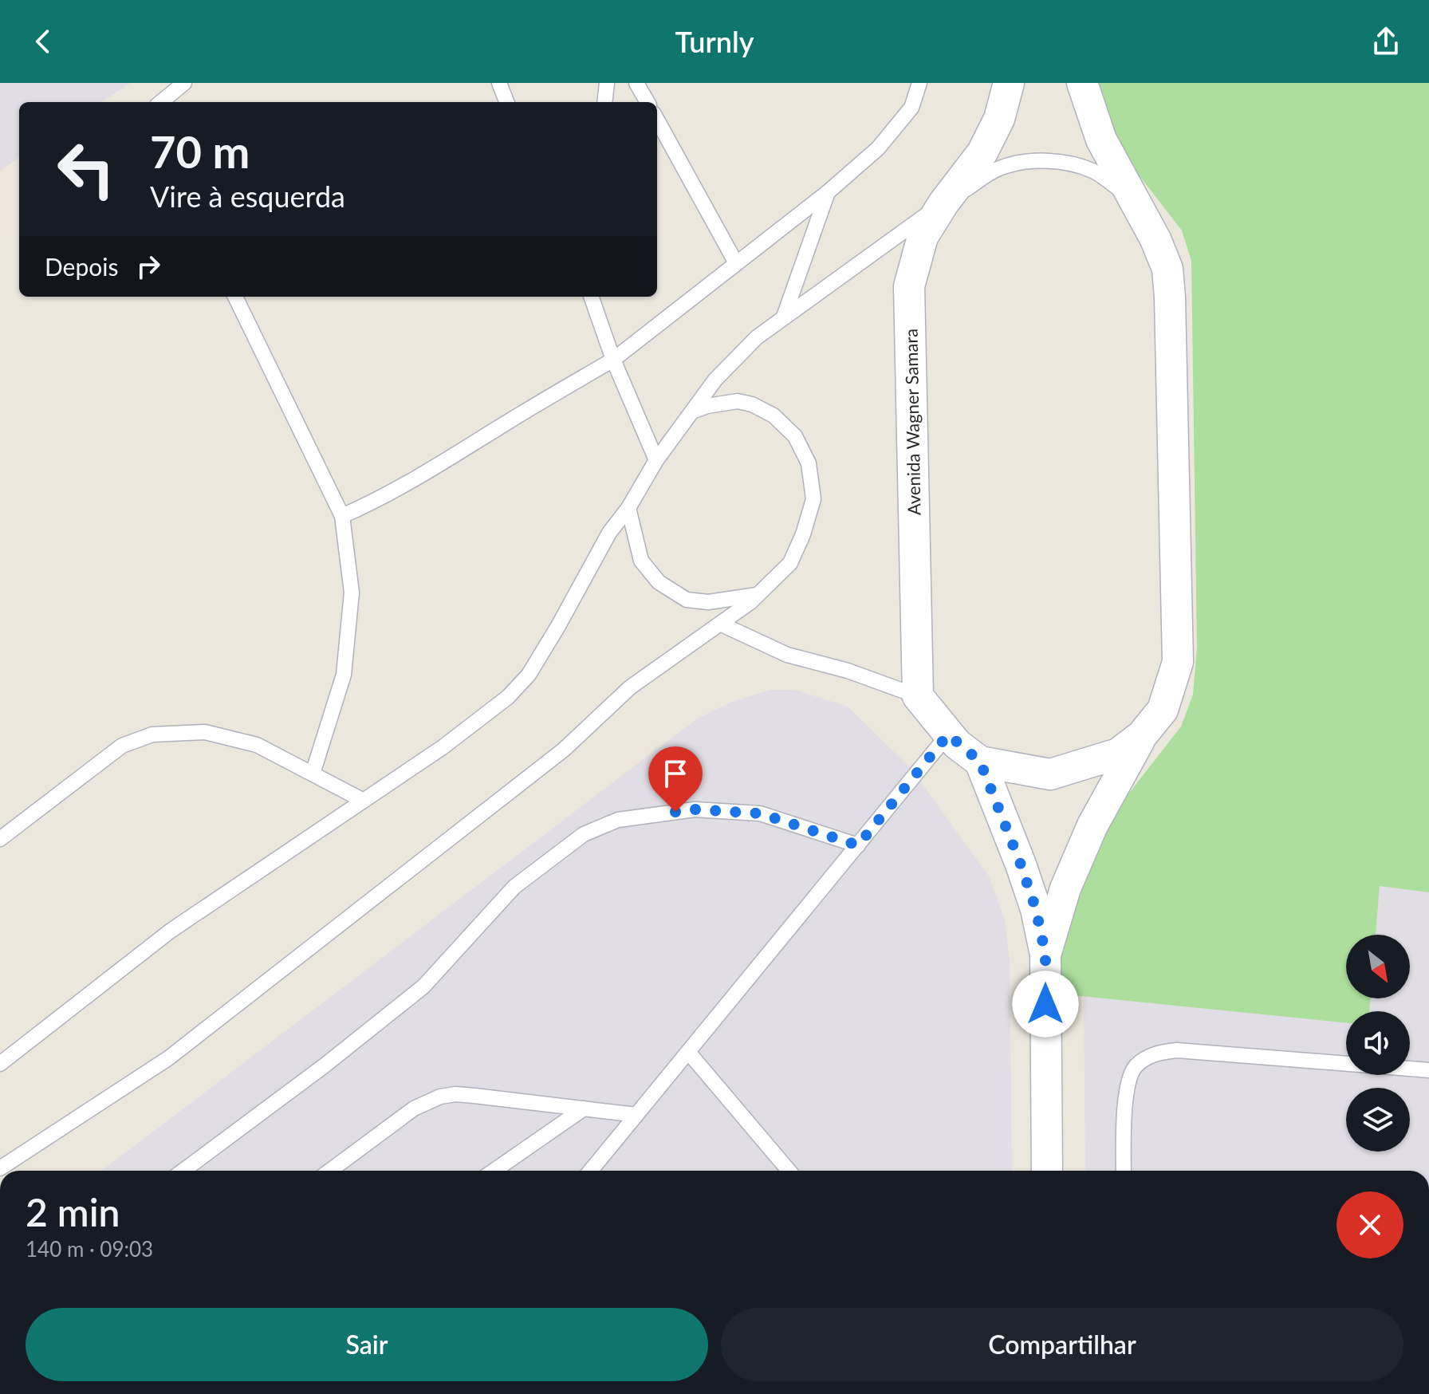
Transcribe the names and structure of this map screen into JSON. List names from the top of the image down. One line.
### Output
{"streets":{"street":["Avenida Wagner Samara"]},"north":"bottom right","page":{"header":"Turnly","turn":["70 m","Vire à esquerda"],"then":"Depois","heading":["2 min","140 m · 09:03"],"buttons":["Sair","Compartilhar"]}}
